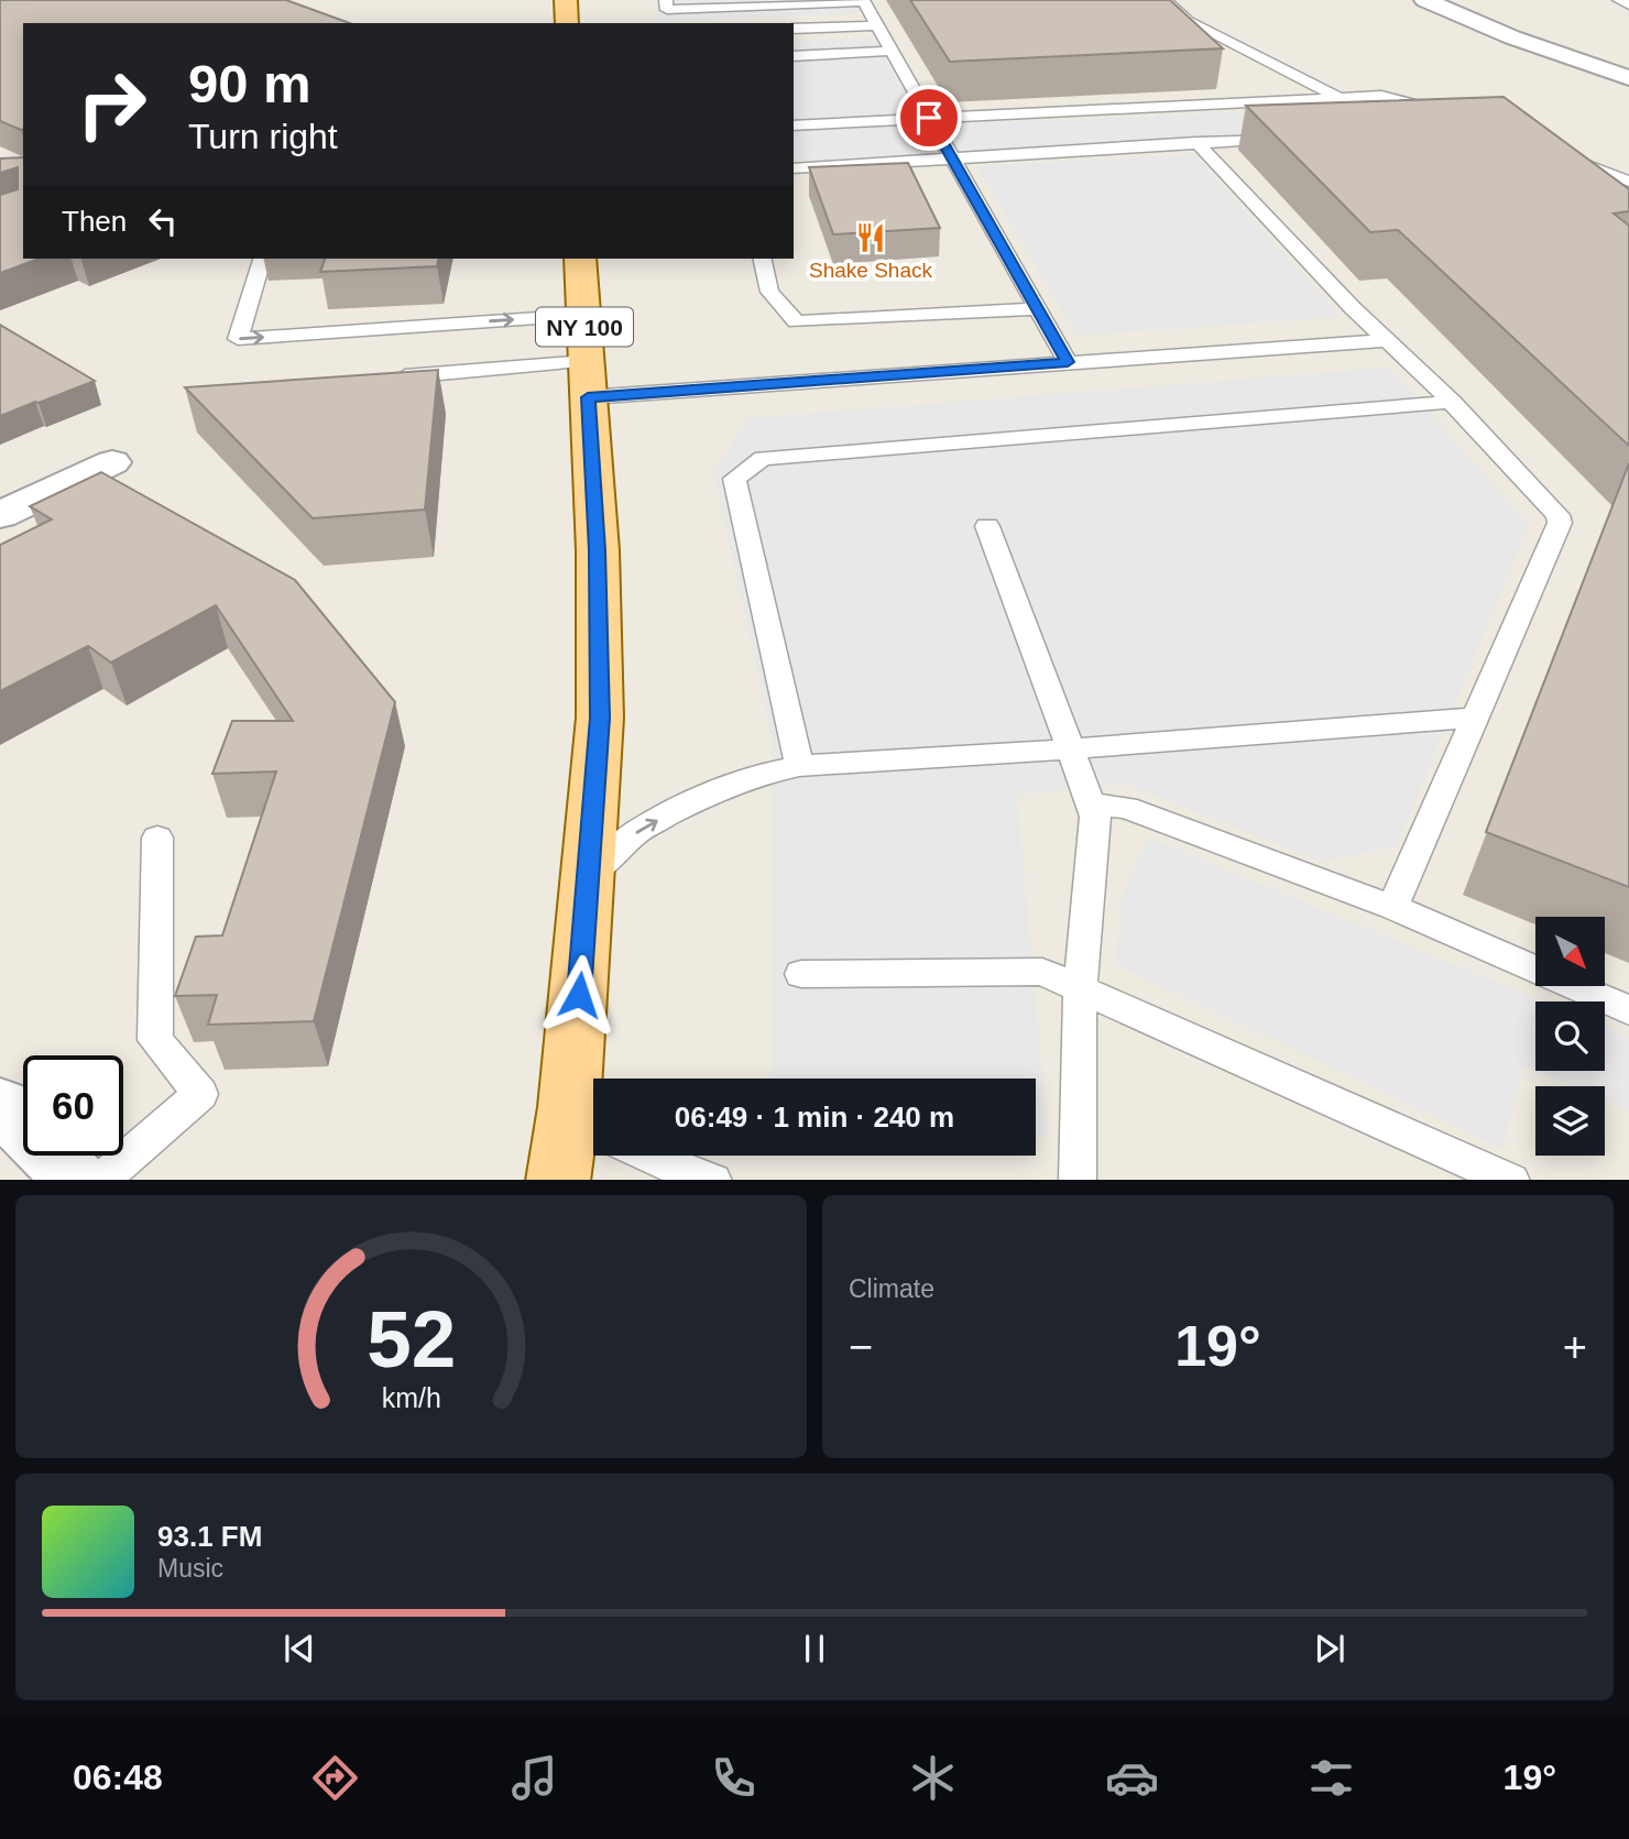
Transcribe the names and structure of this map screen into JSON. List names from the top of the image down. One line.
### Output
{"streets":{"main road":["NY 100"]},"places":{"restaurant":["Shake Shack"]},"north":"bottom right","page":{"turn":["90 m","Turn right"],"then":"Then","limit":"60","trip":"06:49 · 1 min · 240 m","tile":"Climate","heat":["−","19°","+"],"song":["93.1 FM","Music"],"tabs":["06:48","19°"],"gauge":["52","km/h"]}}
